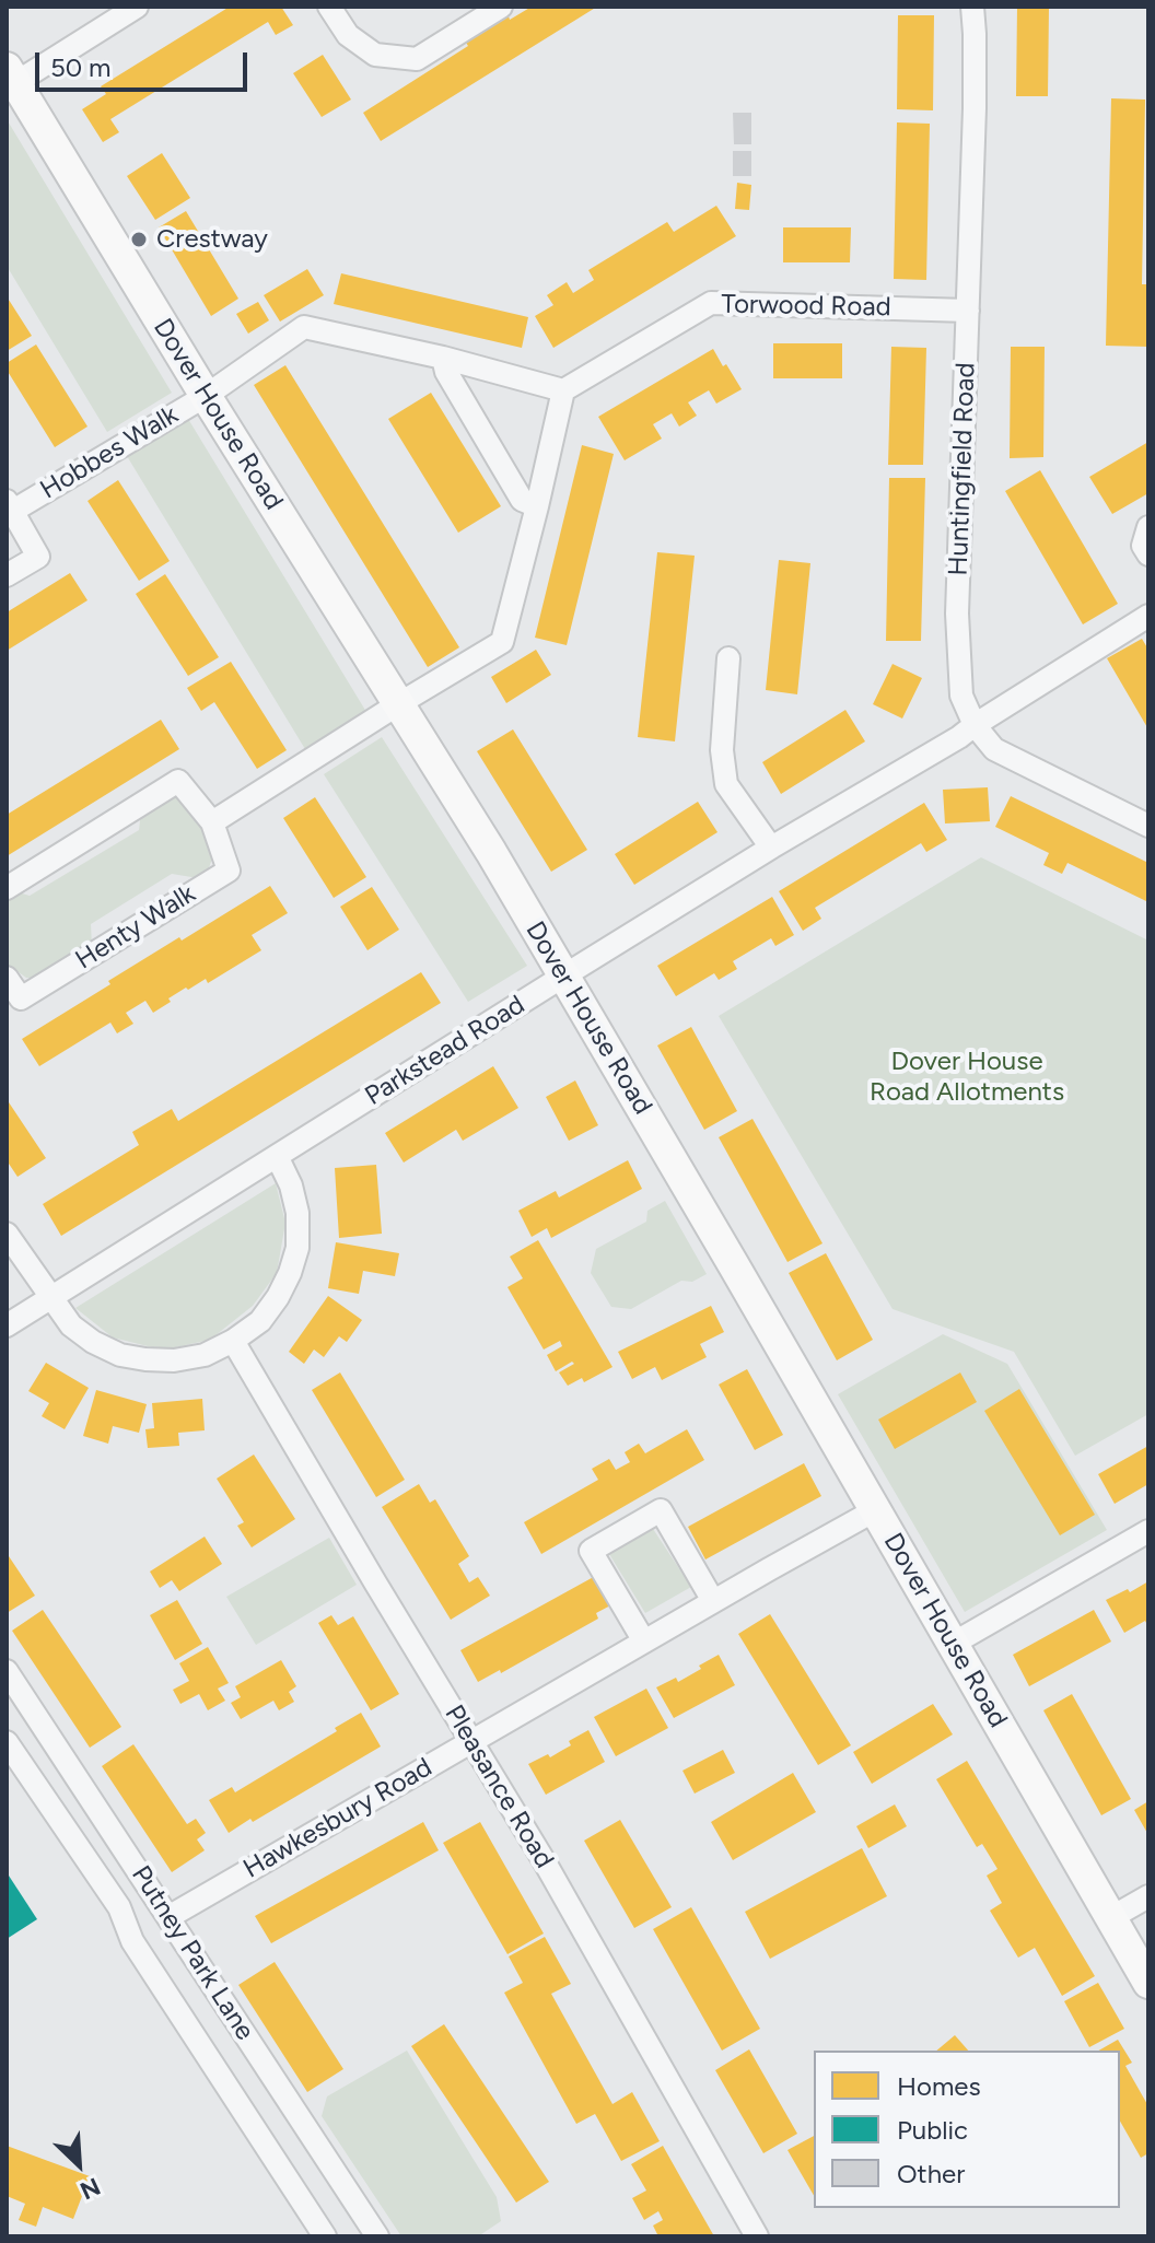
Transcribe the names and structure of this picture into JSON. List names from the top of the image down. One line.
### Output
{"streets":{"street":["Torwood Road","Dover House Road","Hobbes Walk","Huntingfield Road","Henty Walk","Parkstead Road","Pleasance Road","Hawkesbury Road","Putney Park Lane"]},"crossings":[["Torwood Road","Hobbes Walk"],["Torwood Road","Huntingfield Road"],["Dover House Road","Hobbes Walk"],["Dover House Road","Parkstead Road"],["Dover House Road","Hawkesbury Road"],["Huntingfield Road","Parkstead Road"],["Pleasance Road","Hawkesbury Road"],["Hawkesbury Road","Putney Park Lane"]],"parks":["Dover House Road Allotments"],"places":["Crestway"],"legend":["Homes","Public","Other"],"scale_bar":"50 m","north":"bottom right"}
